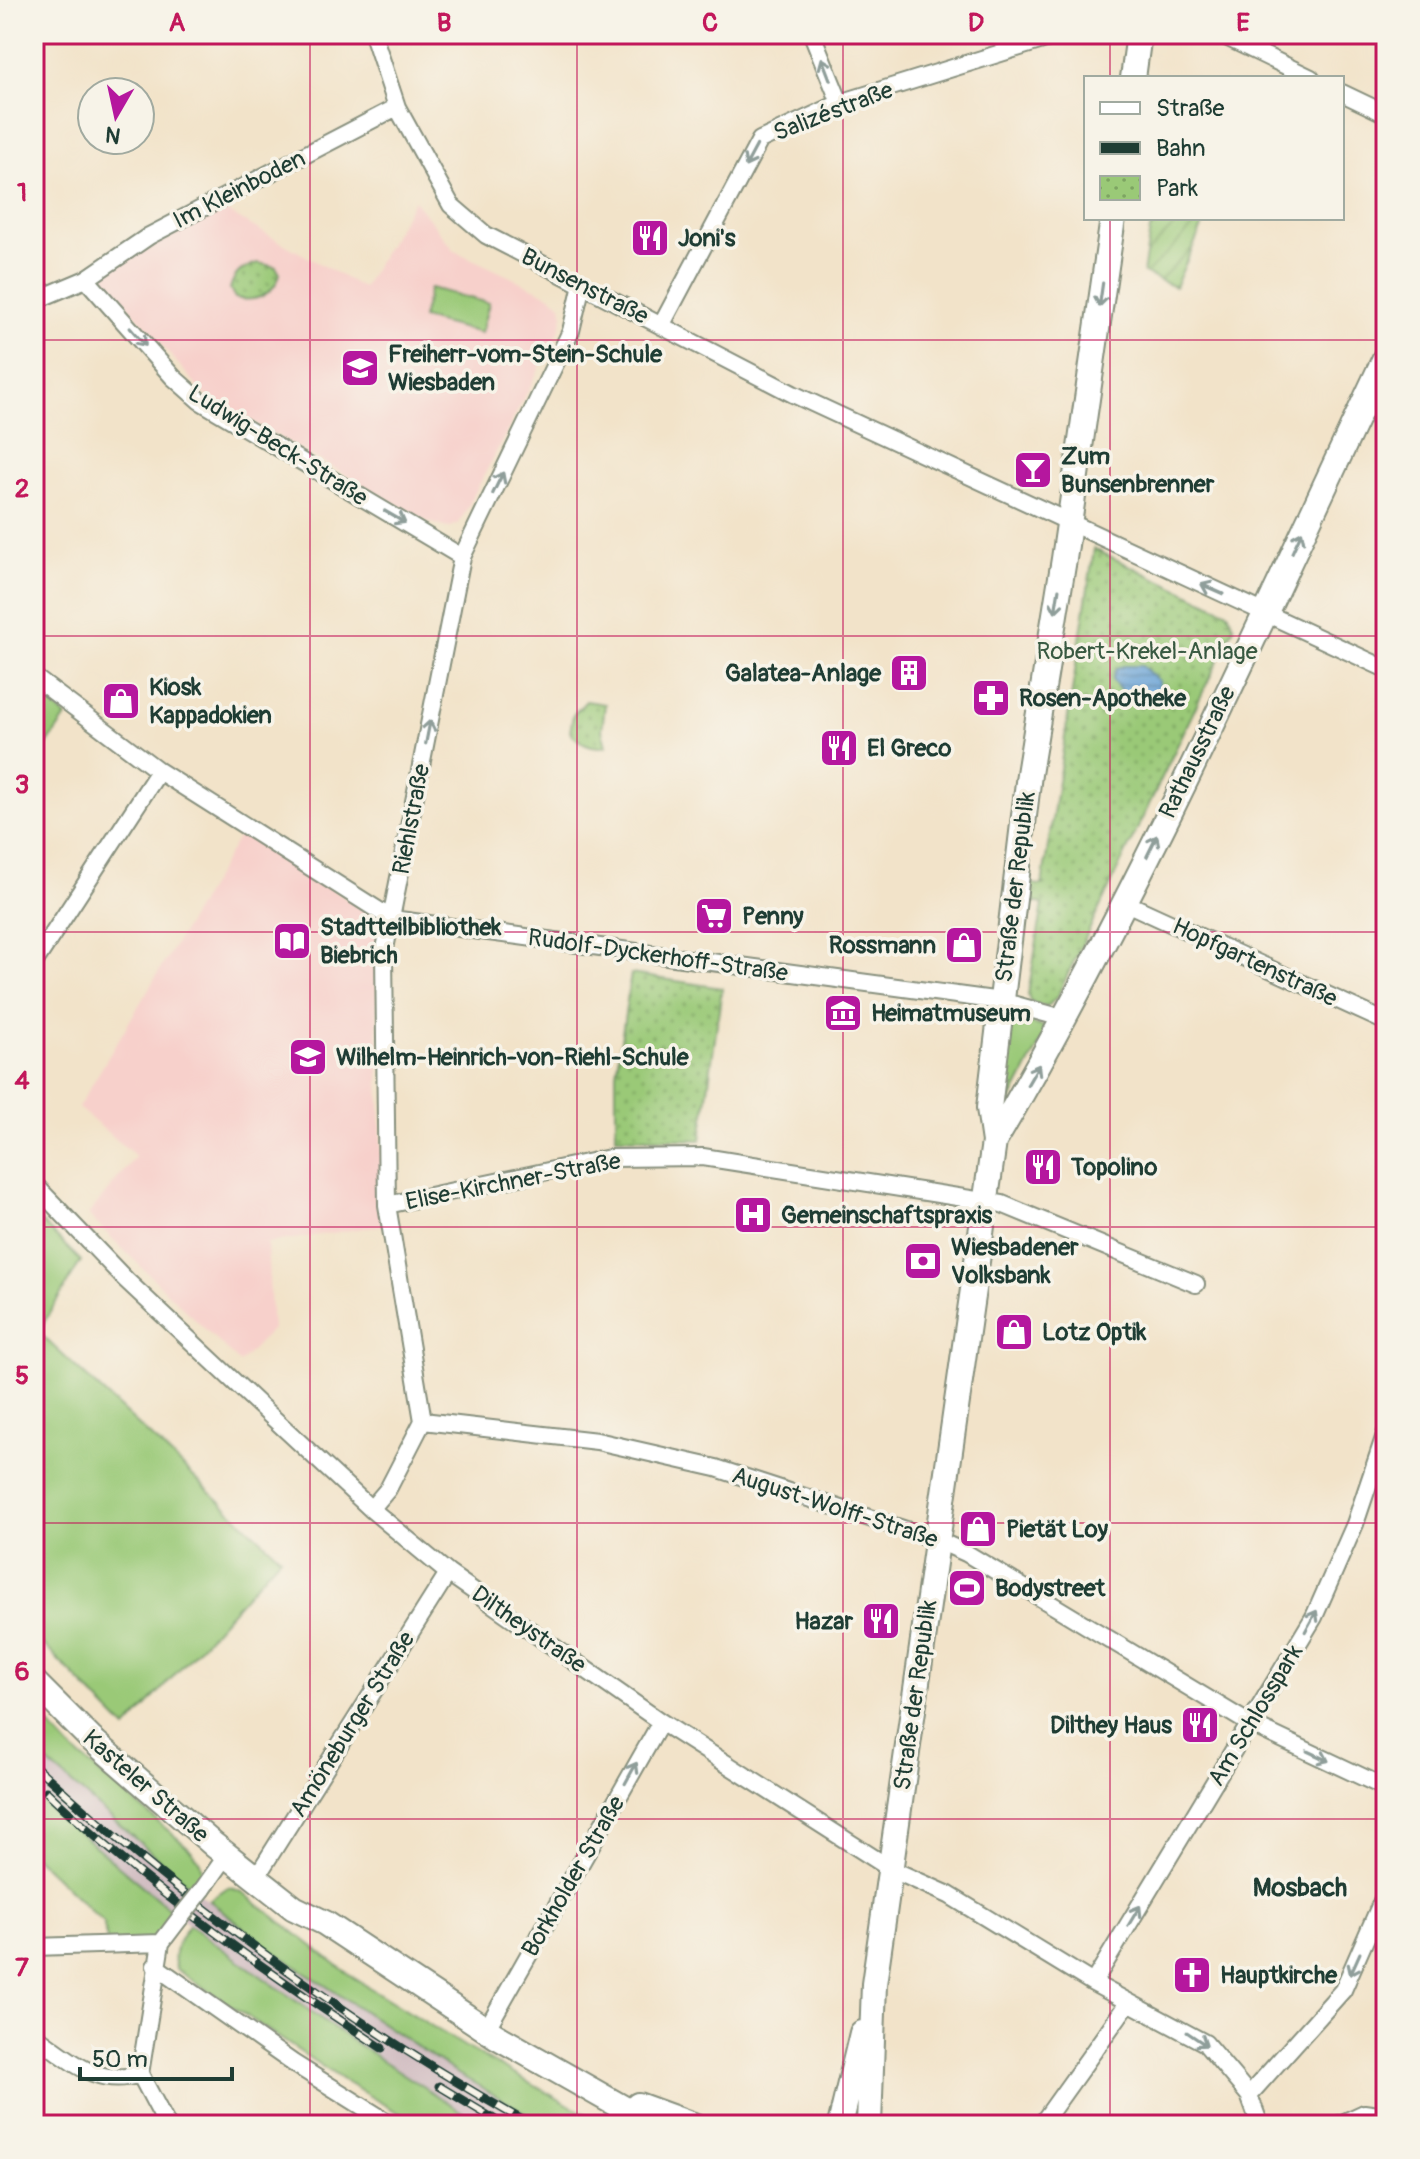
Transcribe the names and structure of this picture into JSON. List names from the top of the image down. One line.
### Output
{"streets":{"street":["Salizéstraße","Im Kleinboden","Bunsenstraße","Ludwig-Beck-Straße","Rathausstraße","Riehlstraße","Straße der Republik","Rudolf-Dyckerhoff-Straße","Hopfgartenstraße","Elise-Kirchner-Straße","August-Wolff-Straße","Diltheystraße","Am Schlosspark","Amöneburger Straße","Kasteler Straße","Borkholder Straße"]},"crossings":[["Salizéstraße","Bunsenstraße"],["Im Kleinboden","Bunsenstraße"],["Im Kleinboden","Ludwig-Beck-Straße"],["Bunsenstraße","Riehlstraße"],["Bunsenstraße","Straße der Republik"],["Ludwig-Beck-Straße","Riehlstraße"],["Rathausstraße","Straße der Republik"],["Rathausstraße","Rudolf-Dyckerhoff-Straße"],["Rathausstraße","Hopfgartenstraße"],["Riehlstraße","Rudolf-Dyckerhoff-Straße"],["Riehlstraße","Elise-Kirchner-Straße"],["Riehlstraße","August-Wolff-Straße"],["Straße der Republik","Rudolf-Dyckerhoff-Straße"],["Straße der Republik","Elise-Kirchner-Straße"],["Straße der Republik","August-Wolff-Straße"],["Straße der Republik","Diltheystraße"],["August-Wolff-Straße","Am Schlosspark"],["Diltheystraße","Am Schlosspark"],["Diltheystraße","Amöneburger Straße"],["Diltheystraße","Borkholder Straße"],["Amöneburger Straße","Kasteler Straße"],["Kasteler Straße","Borkholder Straße"]],"one_way":["Salizéstraße","Ludwig-Beck-Straße","Rathausstraße","Riehlstraße","Straße der Republik","Am Schlosspark","Borkholder Straße"],"districts":["Mosbach"],"parks":["Robert-Krekel-Anlage"],"places":{"restaurant":["Joni's","El Greco","Topolino","Hazar","Dilthey Haus"],"school or university":["Freiherr-vom-Stein-Schule Wiesbaden","Wilhelm-Heinrich-von-Riehl-Schule"],"bar":["Zum Bunsenbrenner"],"building":["Galatea-Anlage"],"pharmacy":["Rosen-Apotheke"],"shop":["Kiosk Kappadokien","Rossmann","Lotz Optik","Pietät Loy"],"supermarket":["Penny"],"library":["Stadtteilbibliothek Biebrich"],"museum":["Heimatmuseum"],"hospital":["Gemeinschaftspraxis"],"bank":["Wiesbadener Volksbank"],"sports":["Bodystreet"],"church":["Hauptkirche"]},"legend":["Straße","Bahn","Park"],"scale_bar":"50 m","north":"bottom","grid":{"columns":["A","B","C","D","E"],"rows":["1","2","3","4","5","6","7"]}}
